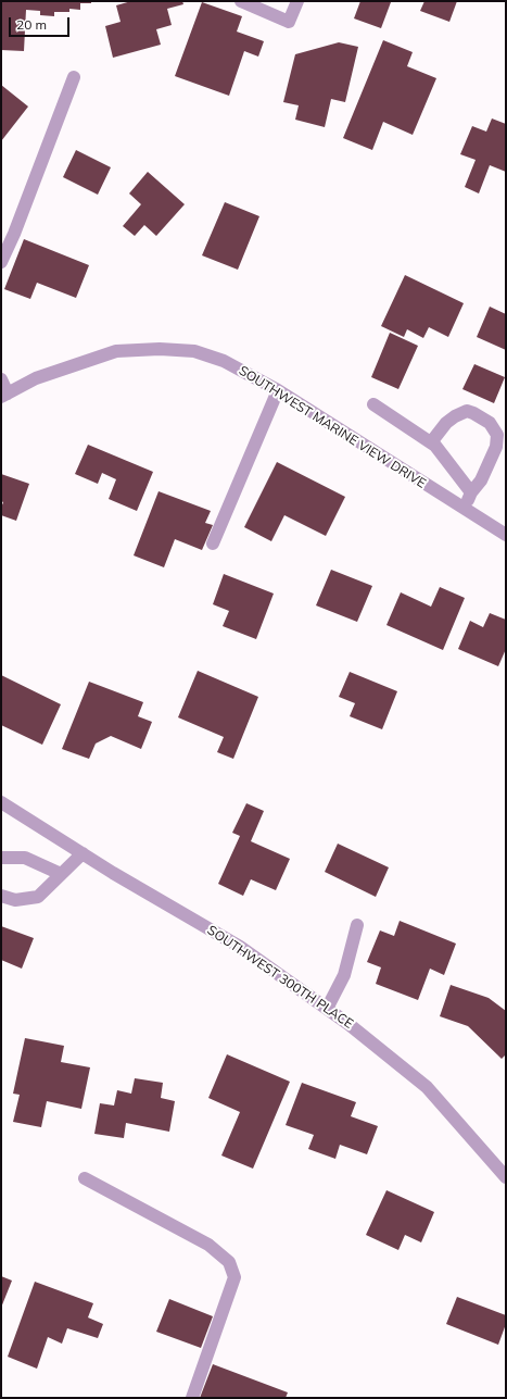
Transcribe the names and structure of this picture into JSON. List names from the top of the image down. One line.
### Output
{"streets":{"street":["SOUTHWEST MARINE VIEW DRIVE","SOUTHWEST 300TH PLACE"]},"scale_bar":"20 m"}
